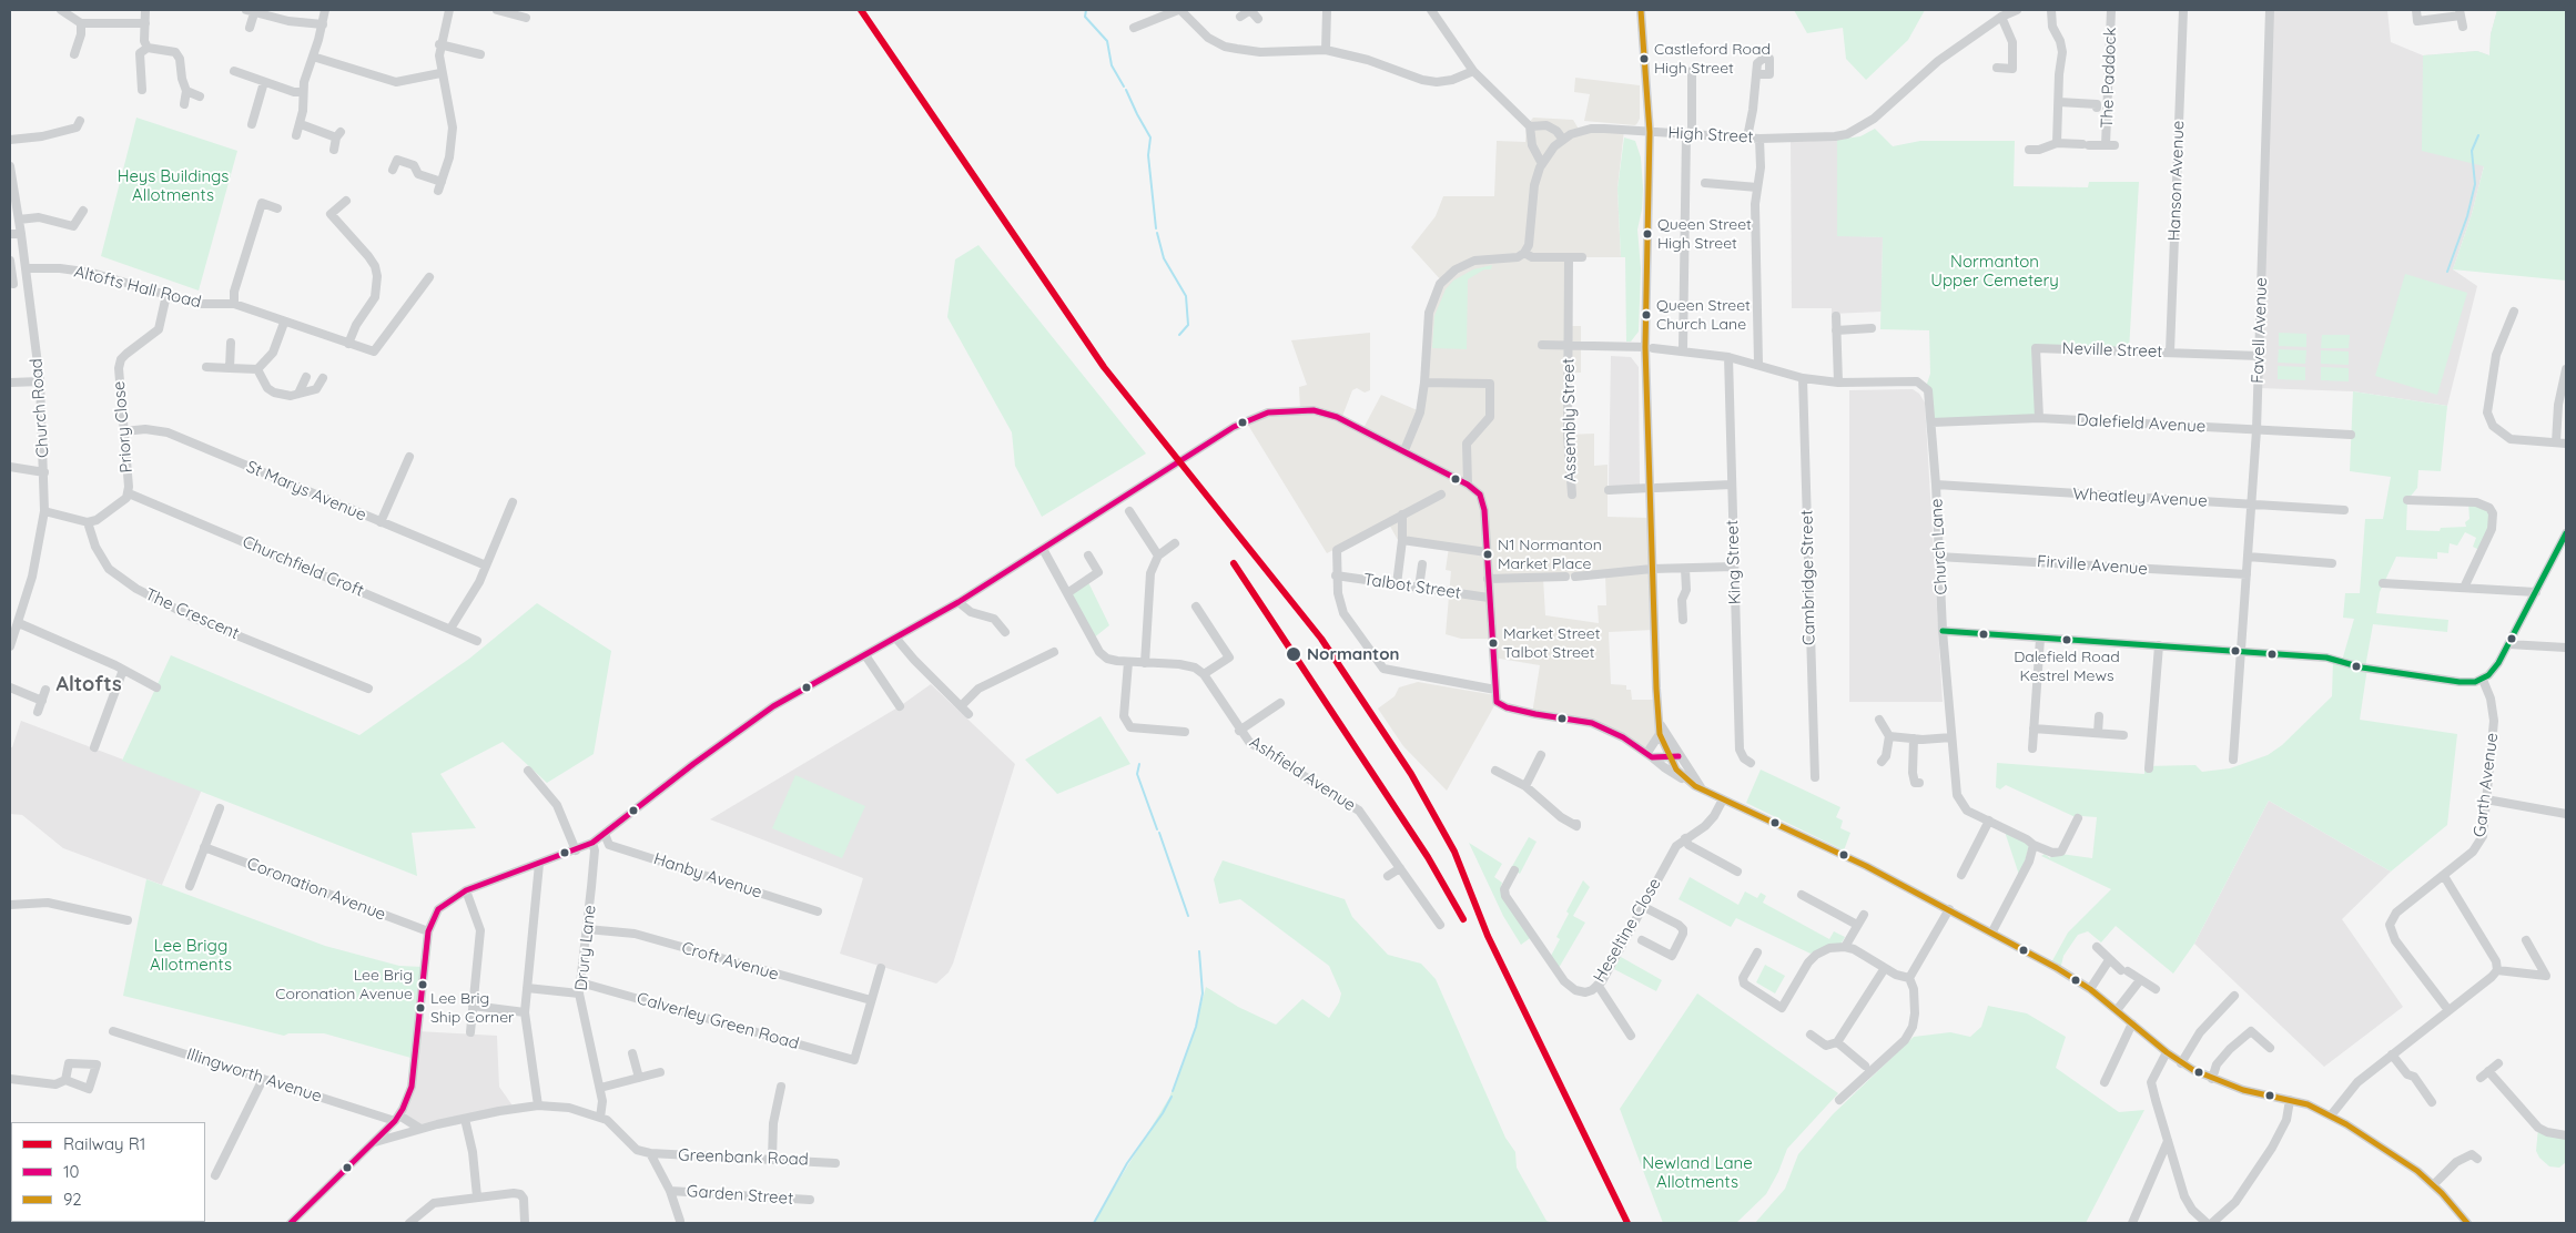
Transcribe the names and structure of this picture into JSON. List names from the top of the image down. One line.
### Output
{"streets":{"street":["The Paddock","High Street","Hanson Avenue","Altofts Hall Road","Favell Avenue","Neville Street","Church Road","Assembly Street","Dalefield Avenue","Priory Close","St Marys Avenue","Wheatley Avenue","Church Lane","King Street","Firville Avenue","Churchfield Croft","Cambridge Street","Talbot Street","The Crescent","Ashfield Avenue","Garth Avenue","Hanby Avenue","Coronation Avenue","Heseltine Close","Drury Lane","Croft Avenue","Calverley Green Road","Illingworth Avenue","Greenbank Road","Garden Street"]},"crossings":[["Hanson Avenue","Neville Street"],["Altofts Hall Road","Church Road"],["Altofts Hall Road","Priory Close"],["Favell Avenue","Neville Street"],["Favell Avenue","Dalefield Avenue"],["Favell Avenue","Wheatley Avenue"],["Favell Avenue","Firville Avenue"],["Neville Street","Dalefield Avenue"],["Assembly Street","Church Lane"],["Dalefield Avenue","Church Lane"],["Priory Close","St Marys Avenue"],["Priory Close","Churchfield Croft"],["Priory Close","The Crescent"],["Wheatley Avenue","Church Lane"],["Church Lane","King Street"],["Church Lane","Firville Avenue"],["Church Lane","Cambridge Street"],["Drury Lane","Croft Avenue"],["Drury Lane","Calverley Green Road"],["Croft Avenue","Calverley Green Road"]],"districts":["Altofts"],"parks":["Heys Buildings Allotments","Normanton Upper Cemetery","Lee Brigg Allotments","Newland Lane Allotments"],"places":["Castleford Road High Street","Queen Street High Street","Queen Street Church Lane","N1 Normanton Market Place","Dalefield Road Kestrel Mews","Market Street Talbot Street","Normanton","Lee Brig Coronation Avenue","Lee Brig Ship Corner"],"lines":["rail line R1","transit line 92","transit line 10"],"legend":["Railway R1","10","92"]}
